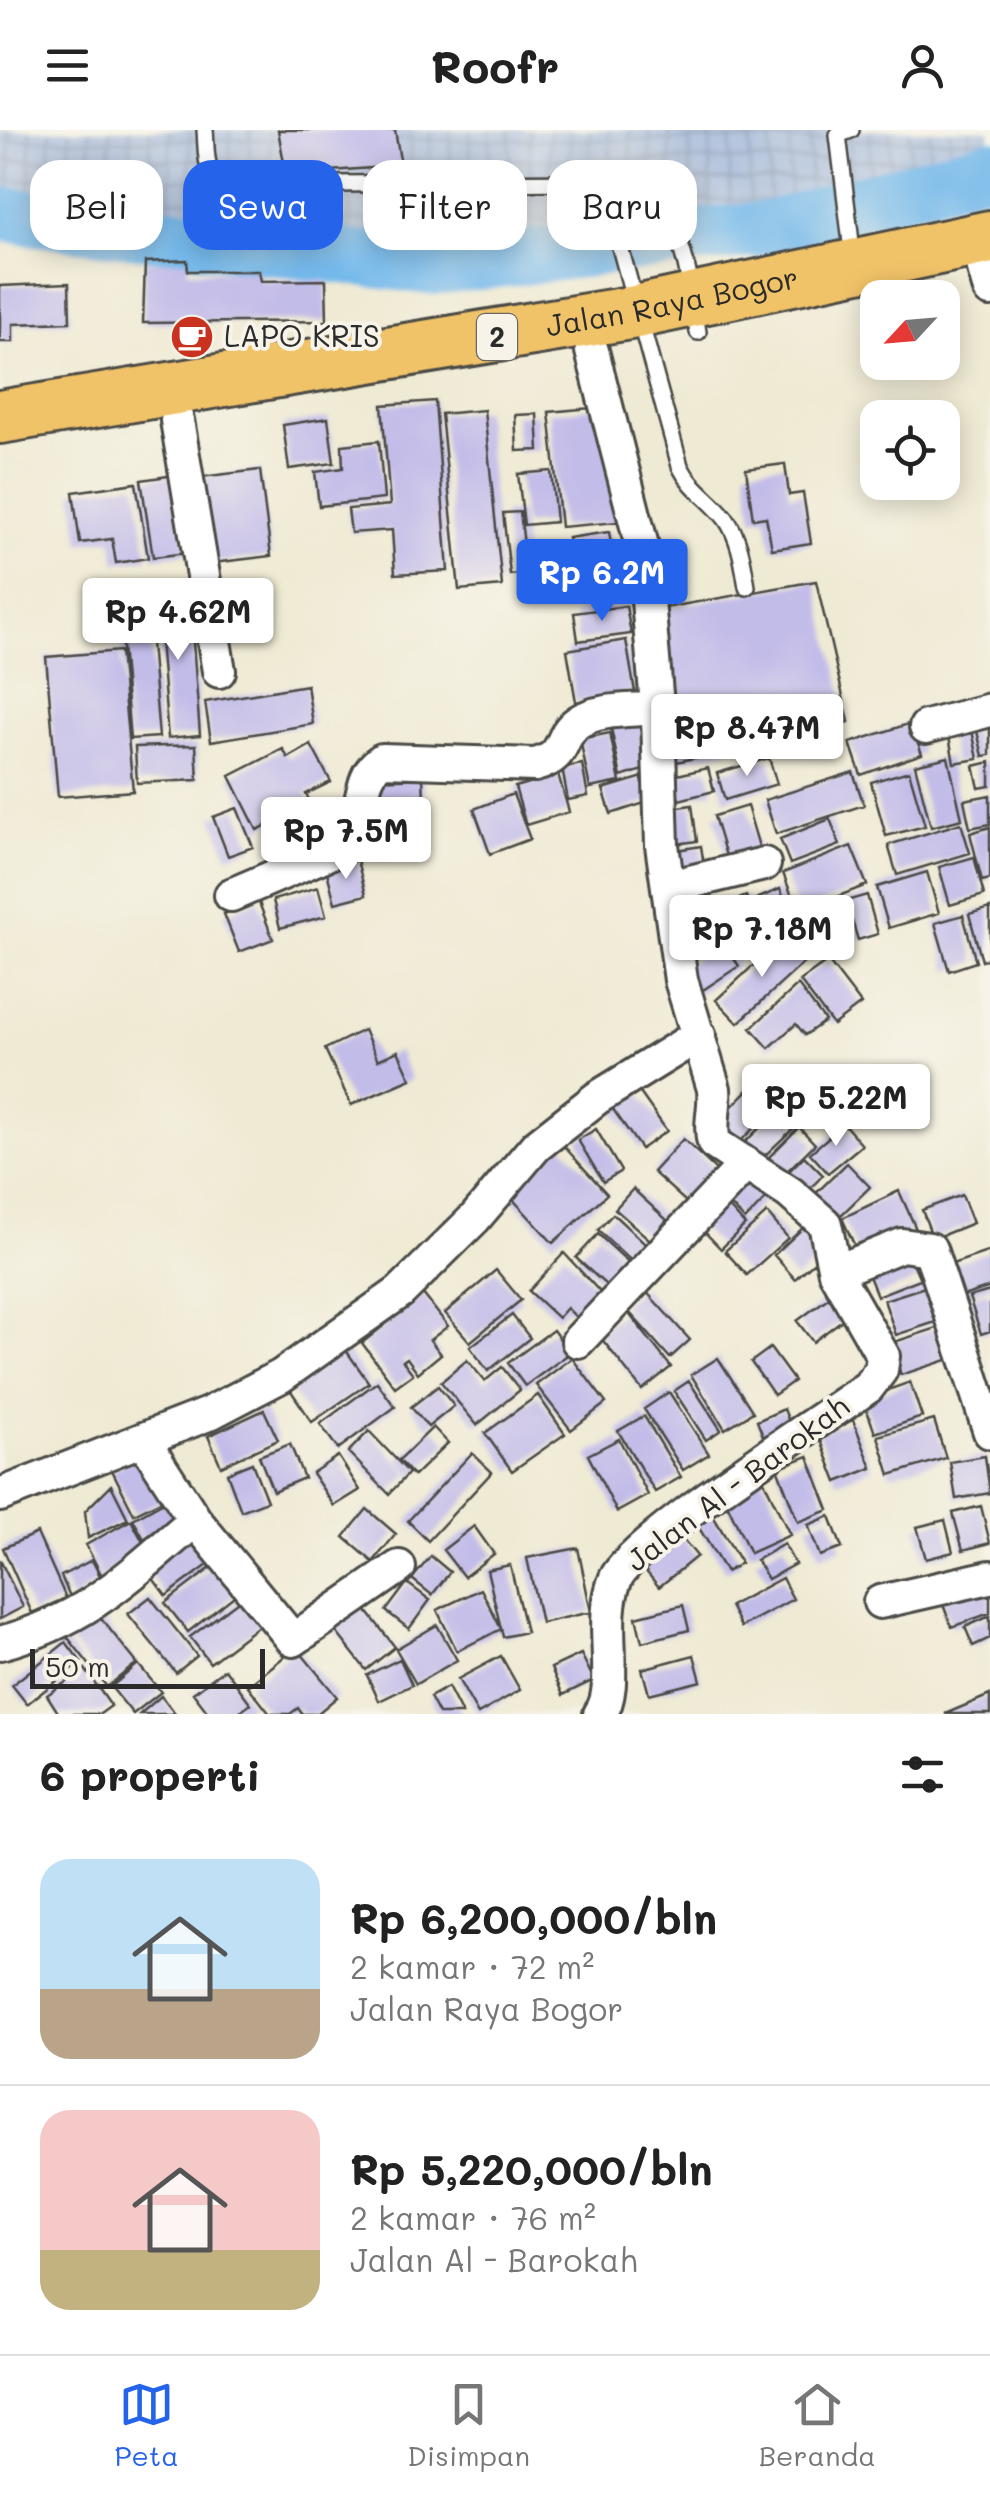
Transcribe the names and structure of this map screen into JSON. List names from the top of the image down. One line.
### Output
{"streets":{"highway":["Jalan Raya Bogor","2"],"street":["Jalan Al - Barokah"]},"crossings":[["Jalan Raya Bogor","Jalan Al - Barokah"]],"places":{"cafe":["LAPO KRIS"]},"scale_bar":"50 m","north":"bottom left","page":{"header":"Roofr","chip":["Beli","Sewa","Filter","Baru"],"price":["Rp 6.2M","Rp 4.62M","Rp 8.47M","Rp 7.5M","Rp 7.18M","Rp 5.22M"],"scale":"50 m","heading":"6 properti","list":[{"name":"Rp 6,200,000/bln","note":"2 kamar · 72 m² · Jalan Raya Bogor"},{"name":"Rp 5,220,000/bln","note":"2 kamar · 76 m² · Jalan Al - Barokah"}],"tabs":["Peta","Disimpan","Beranda"]}}
